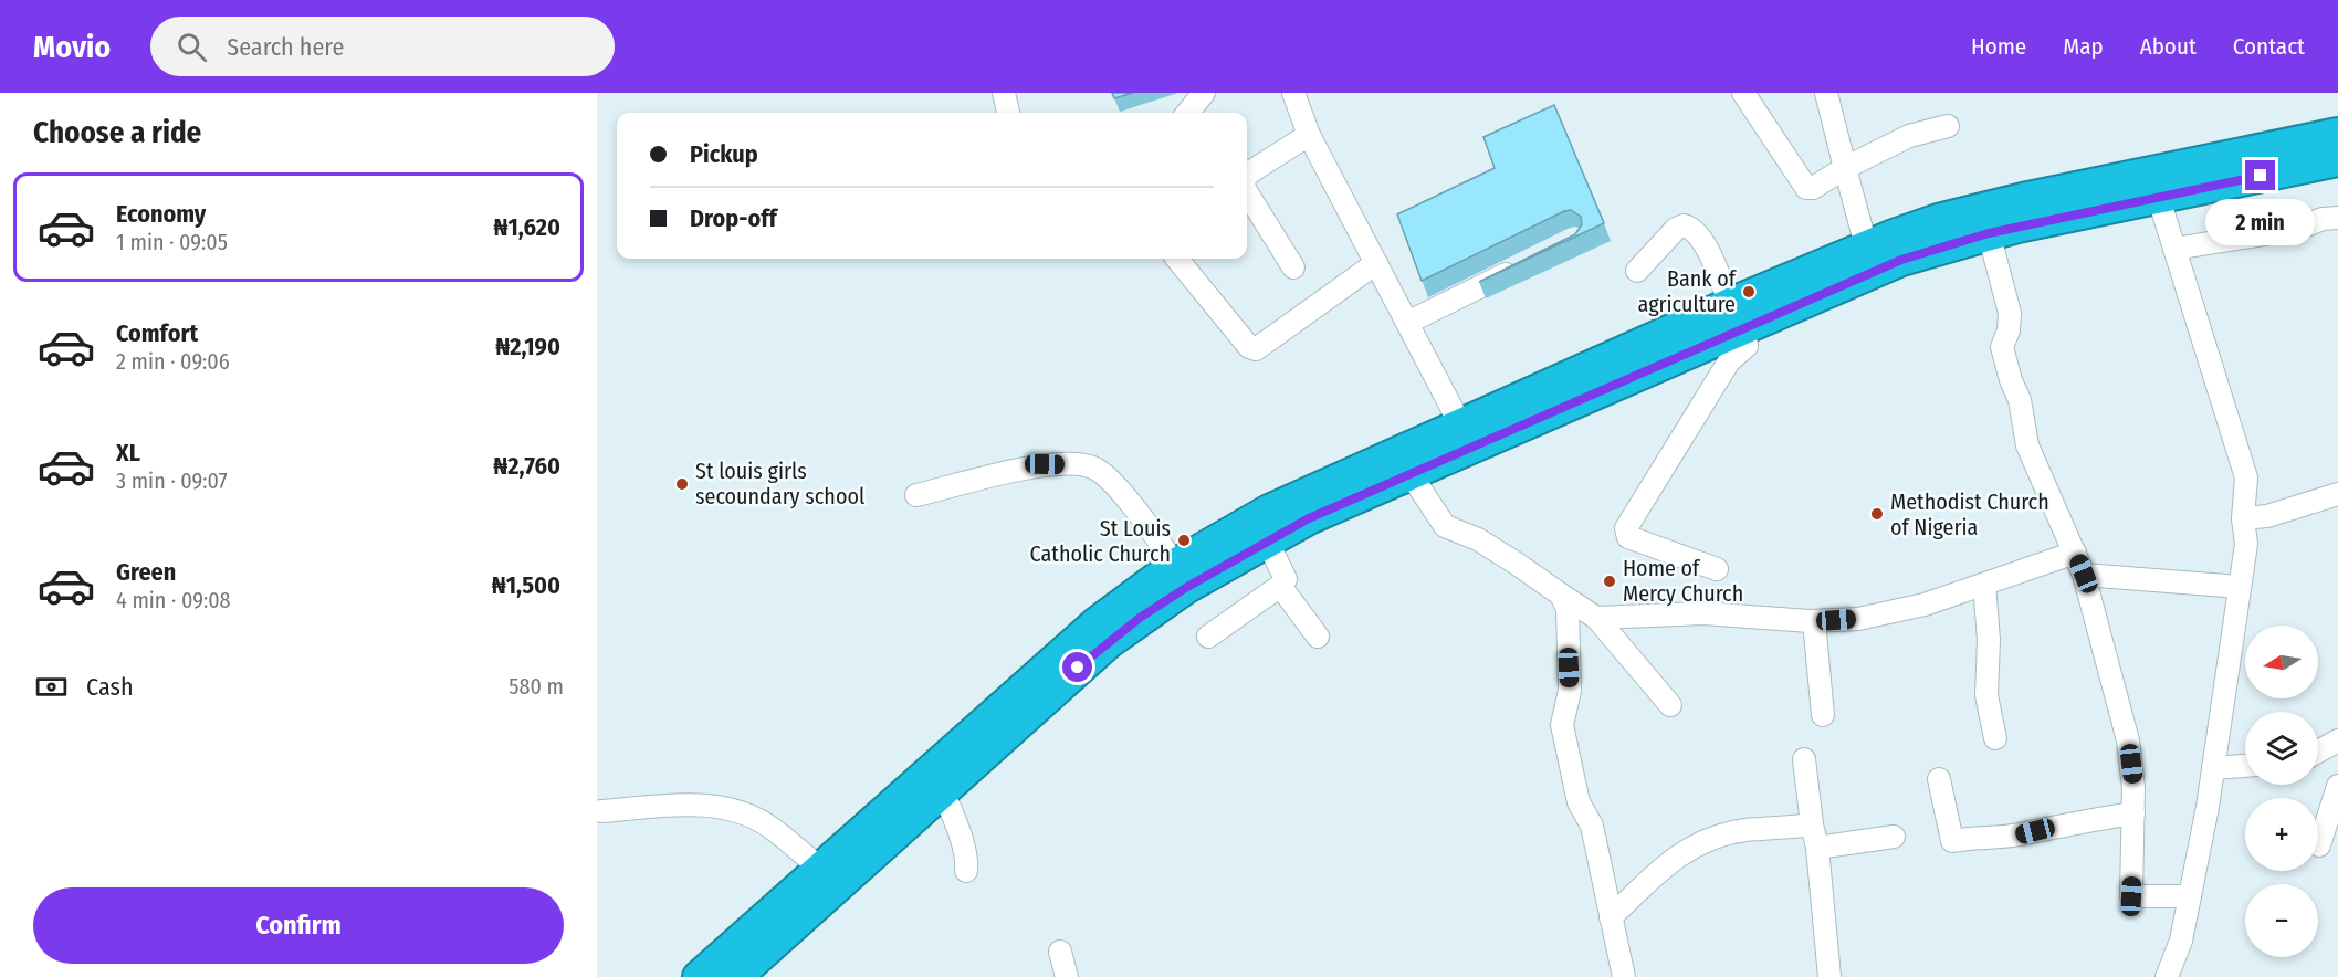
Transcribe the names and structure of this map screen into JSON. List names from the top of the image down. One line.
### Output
{"places":["Bank of agriculture","St louis girls secoundary school","Methodist Church of Nigeria","St Louis Catholic Church","Home of Mercy Church"],"north":"left","page":{"header":"Movio","search":"Search here","nav":["Home","Map","About","Contact"],"heading":"Choose a ride","banner":["Pickup","Drop-off"],"list":[{"name":"Economy","note":"1 min · 09:05","value":"₦1,620"},{"name":"Comfort","note":"2 min · 09:06","value":"₦2,190"},{"name":"XL","note":"3 min · 09:07","value":"₦2,760"},{"name":"Green","note":"4 min · 09:08","value":"₦1,500"}],"bubble":"2 min","map_buttons":["+","−"],"pay":["Cash","580 m"],"buttons":"Confirm"}}
